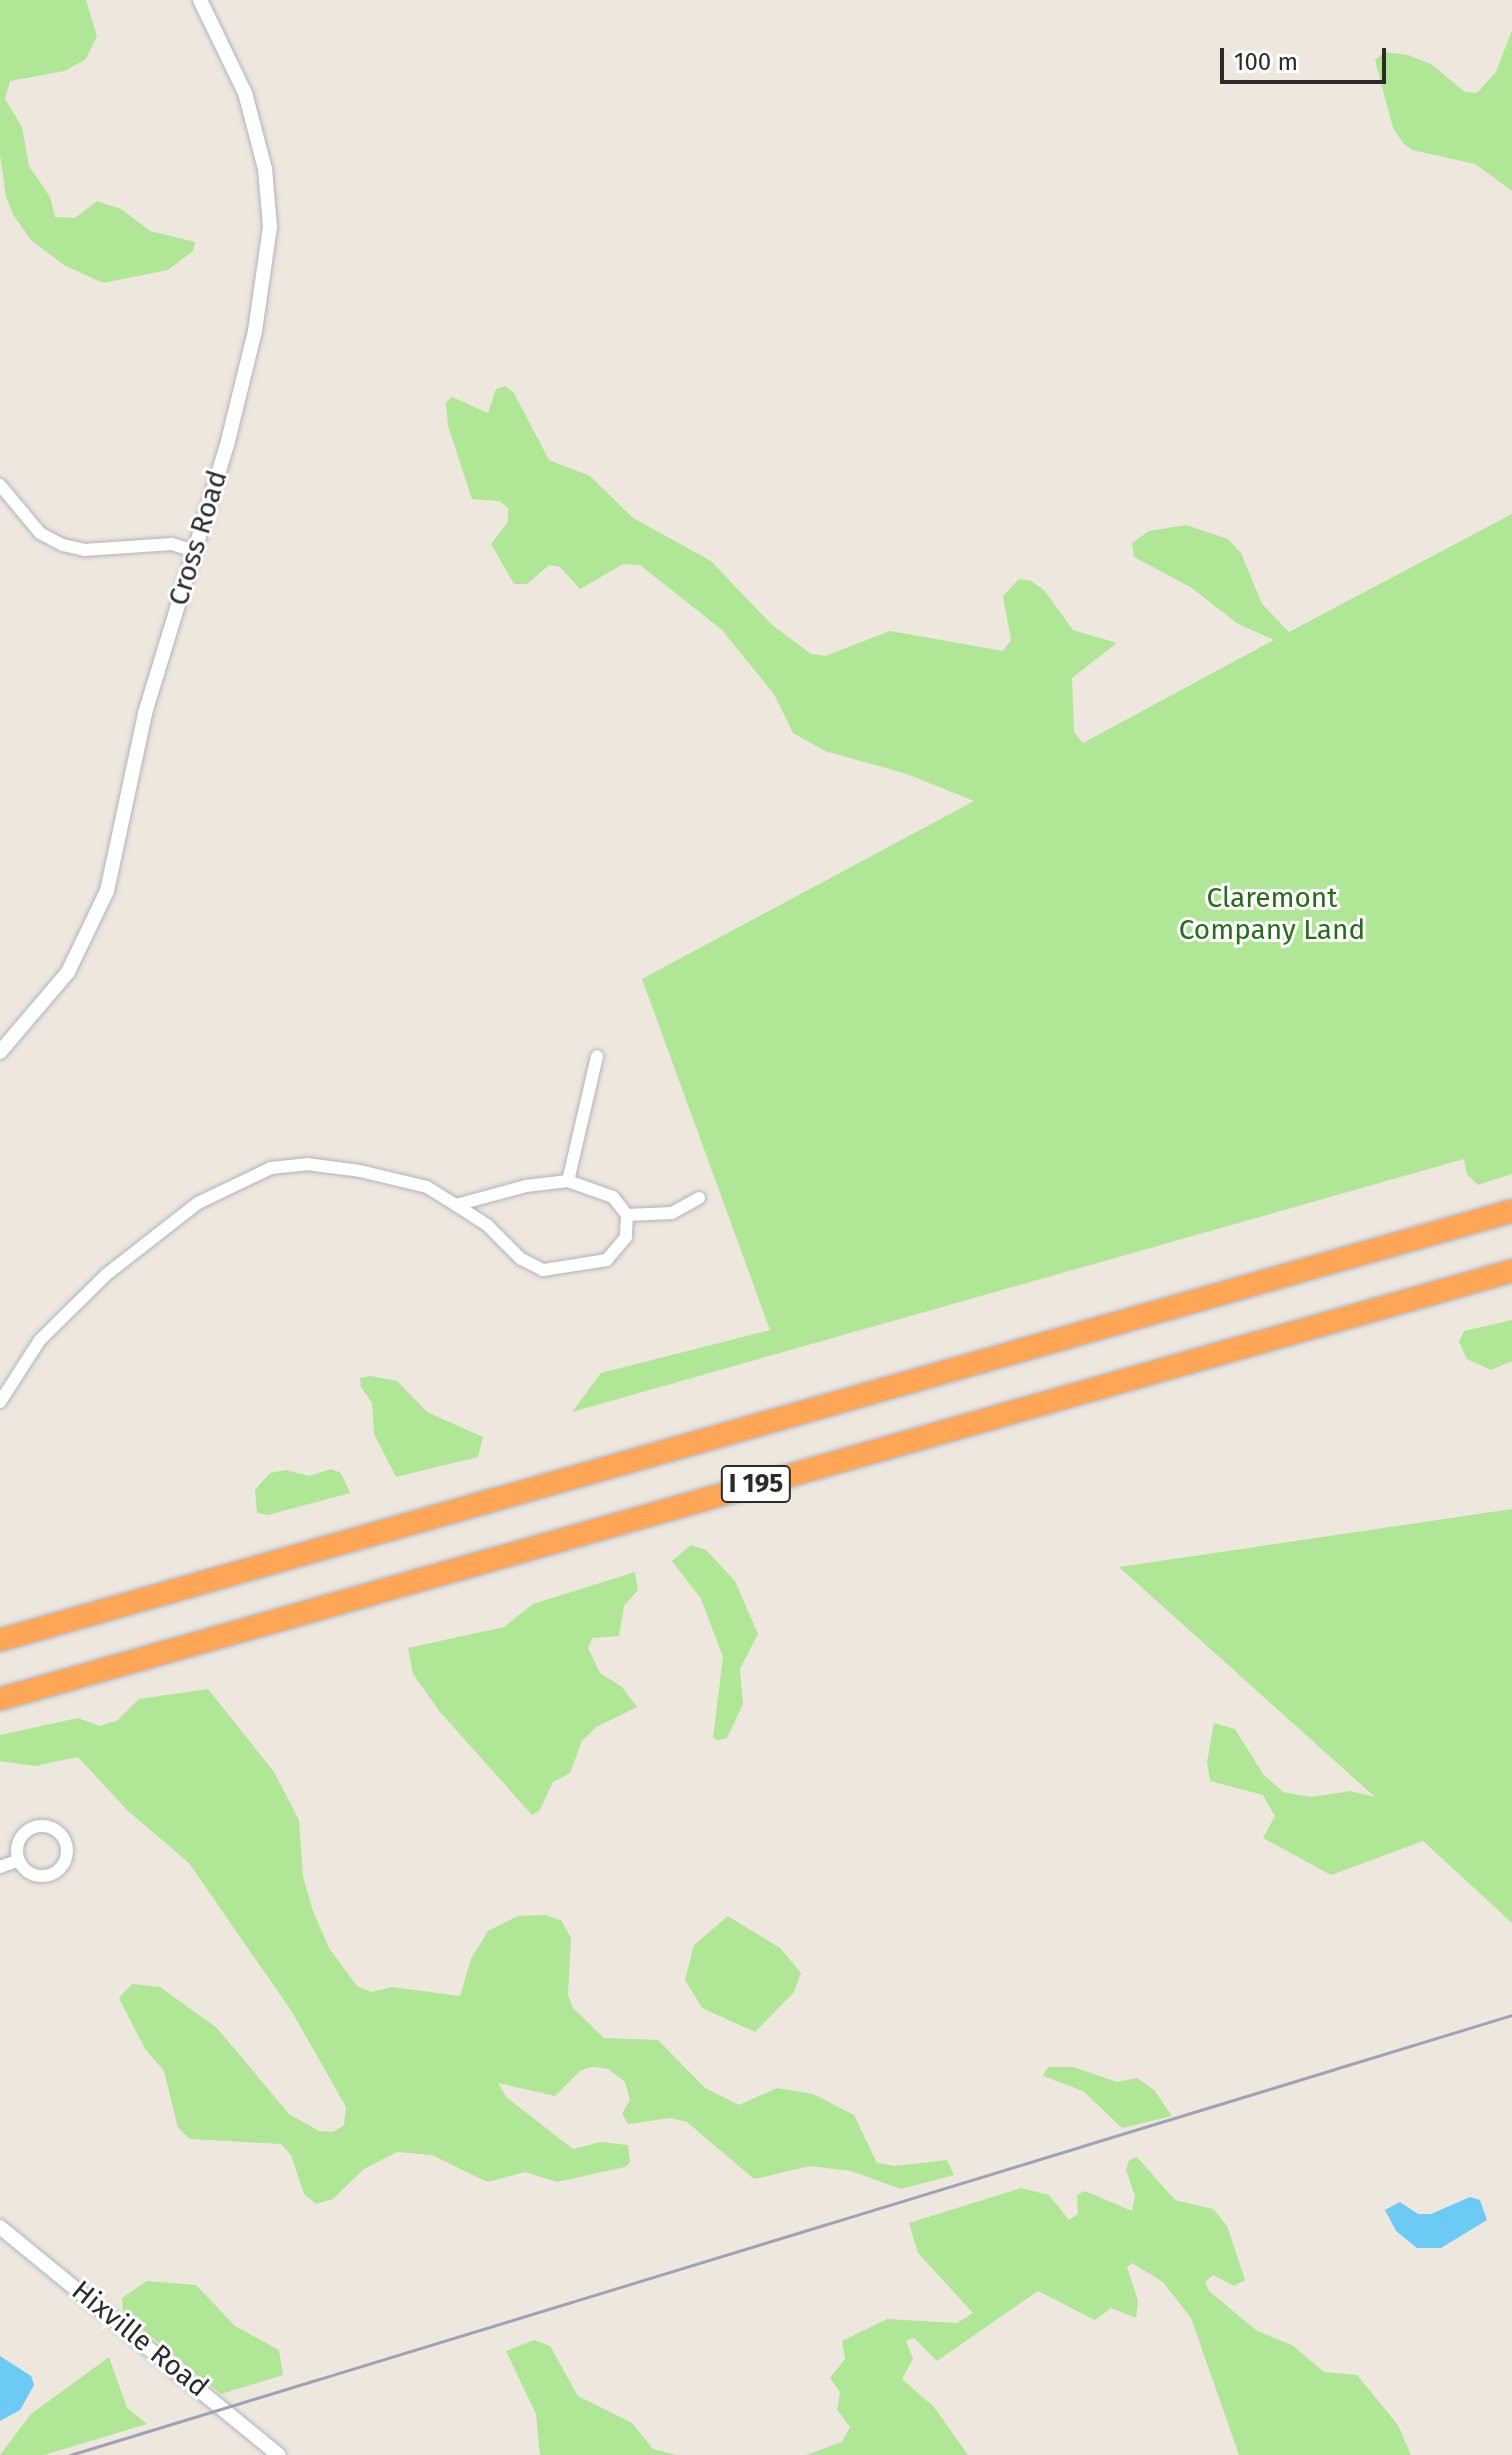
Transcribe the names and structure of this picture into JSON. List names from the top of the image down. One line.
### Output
{"streets":{"highway":["I 195"],"street":["Cross Road","Hixville Road"]},"parks":["Claremont Company Land"],"scale_bar":"100 m"}
